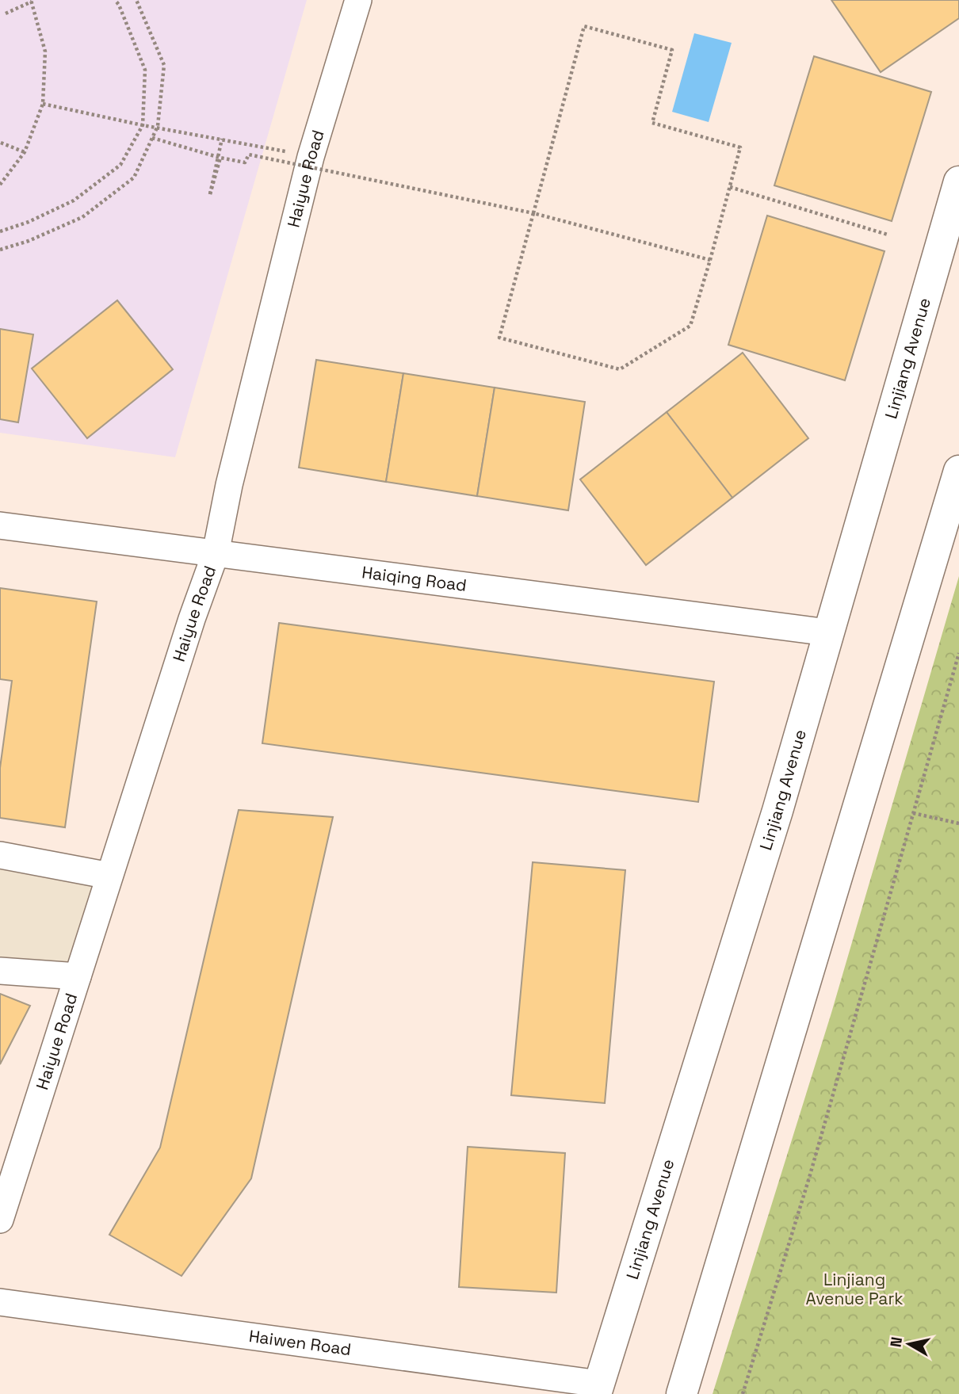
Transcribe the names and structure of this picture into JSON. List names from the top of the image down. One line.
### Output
{"streets":{"main road":["Linjiang Avenue"],"street":["Haiyue Road","Haiqing Road","Haiwen Road"]},"crossings":[["Haiyue Road","Haiqing Road"],["Linjiang Avenue","Haiqing Road"],["Linjiang Avenue","Haiwen Road"]],"parks":["Linjiang Avenue Park"],"north":"left"}
